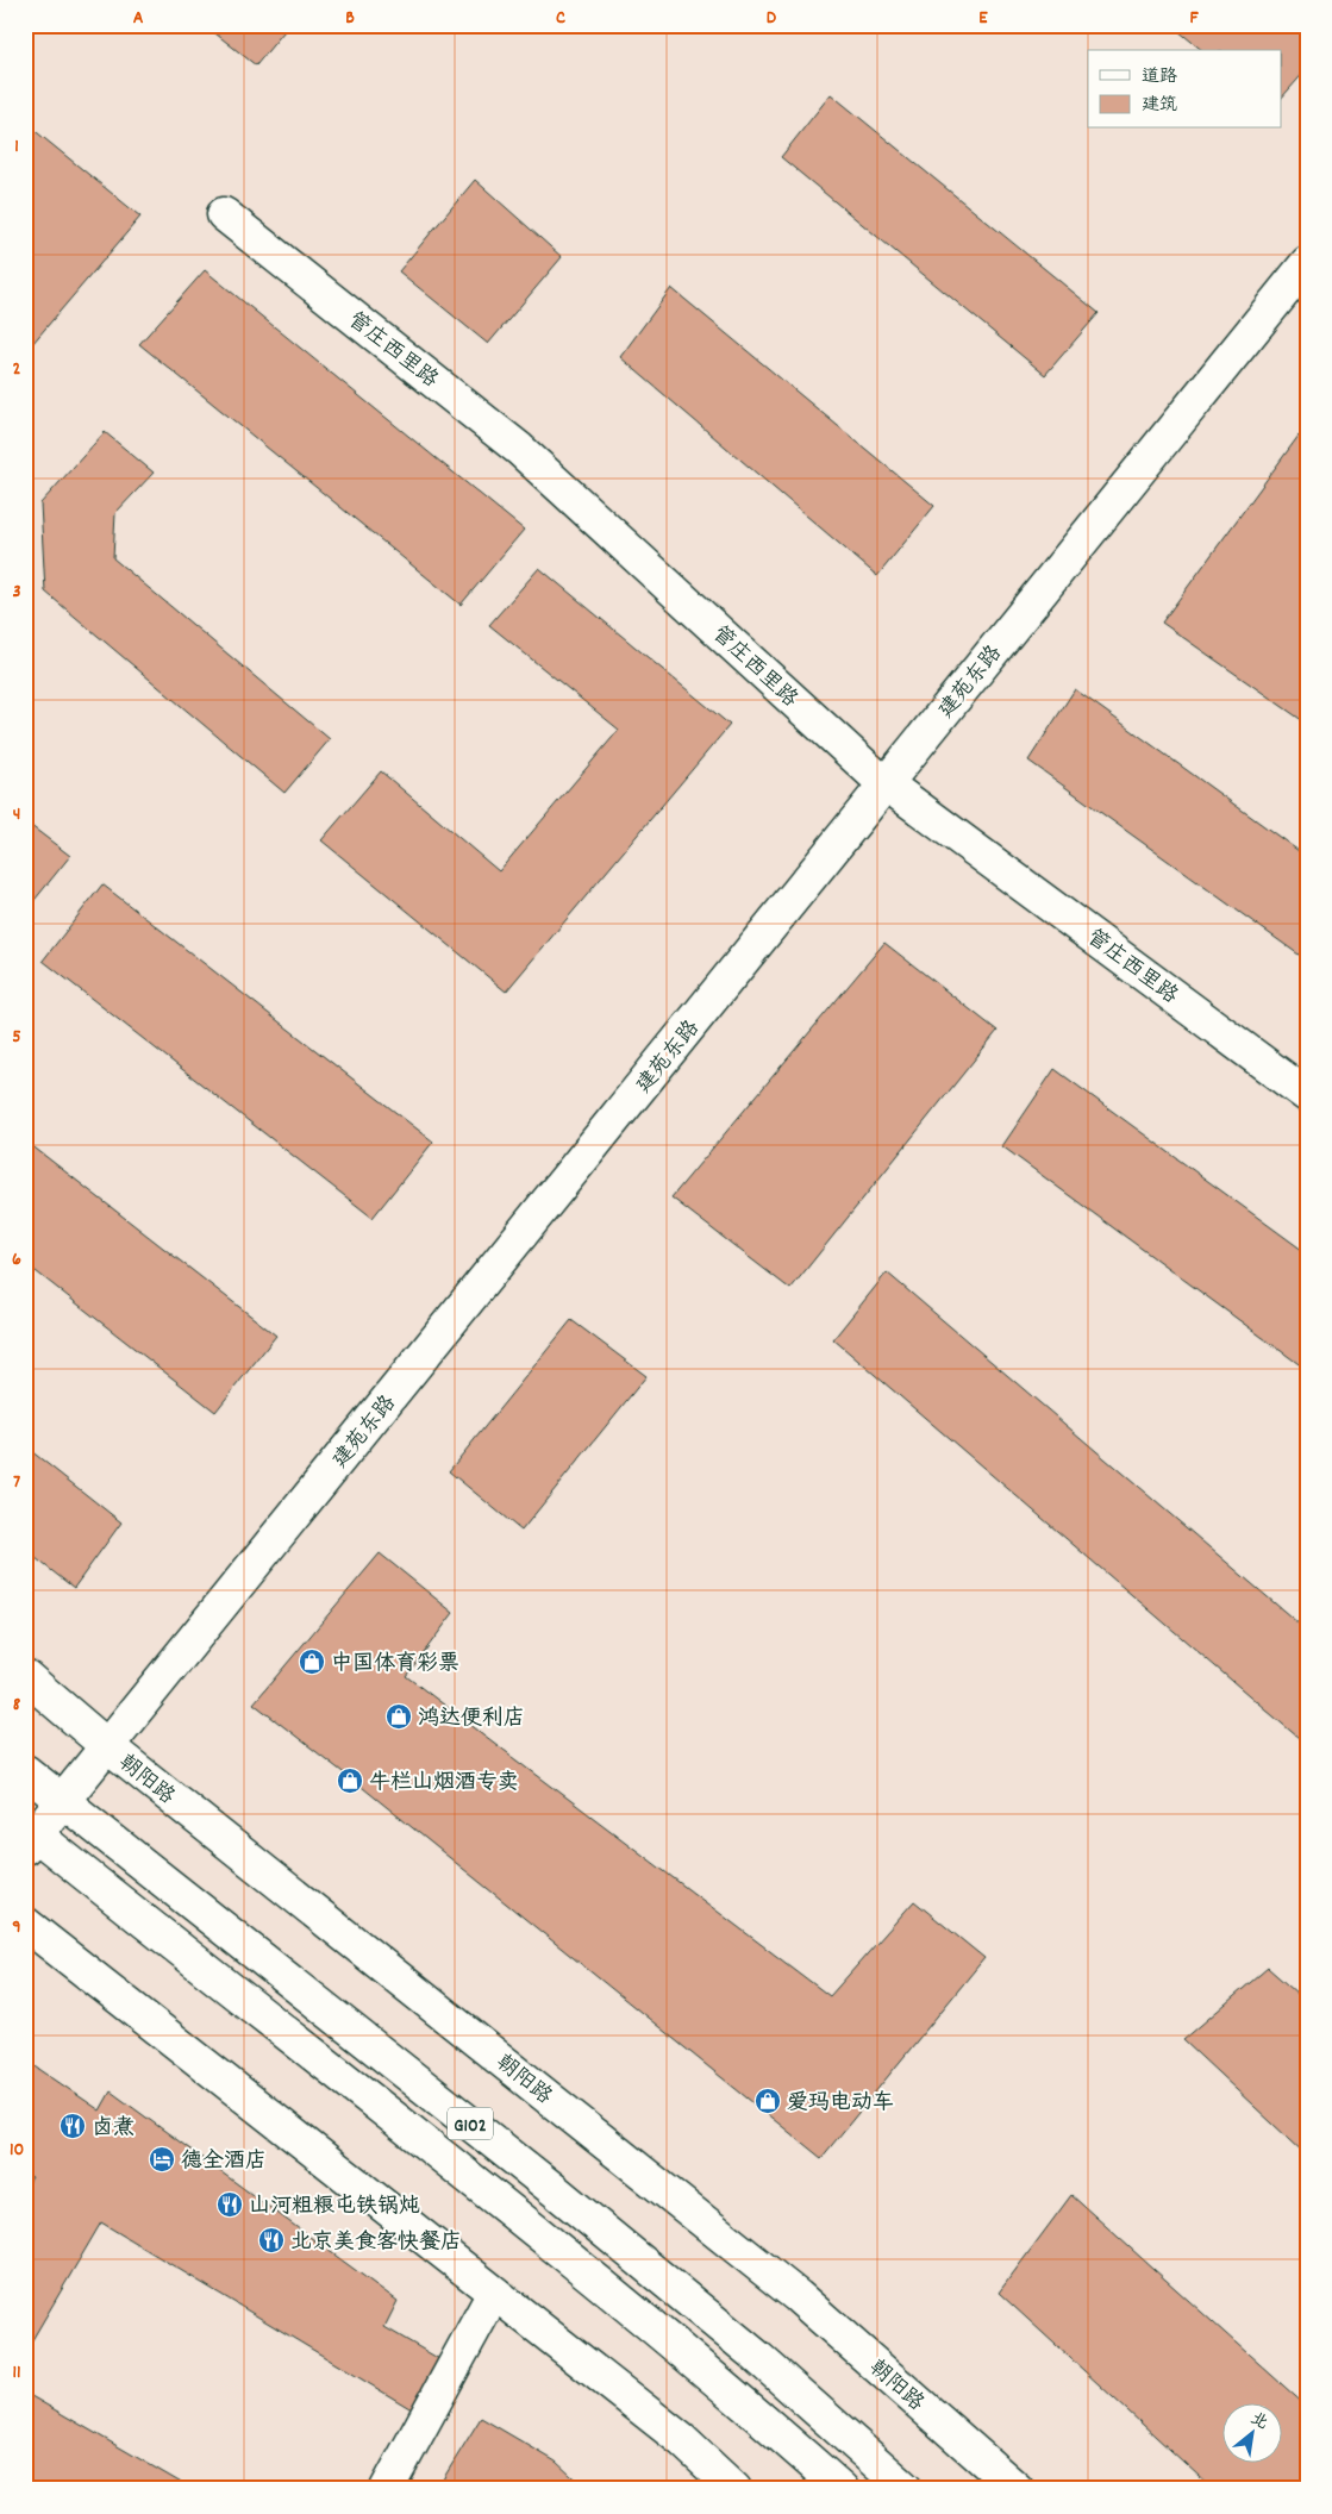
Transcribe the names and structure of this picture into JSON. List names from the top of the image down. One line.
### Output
{"streets":{"main road":["管庄西里路","建苑东路","朝阳路","G102"]},"crossings":[["管庄西里路","建苑东路"],["建苑东路","朝阳路"],["建苑东路","G102"]],"places":{"shop":["中国体育彩票","鸿达便利店","牛栏山烟酒专卖","爱玛电动车"],"restaurant":["卤煮","山河粗粮屯铁锅炖","北京美食客快餐店"],"hotel":["德全酒店"]},"legend":["道路","建筑"],"north":"top right","grid":{"columns":["A","B","C","D","E","F"],"rows":["1","2","3","4","5","6","7","8","9","10","11"]}}
